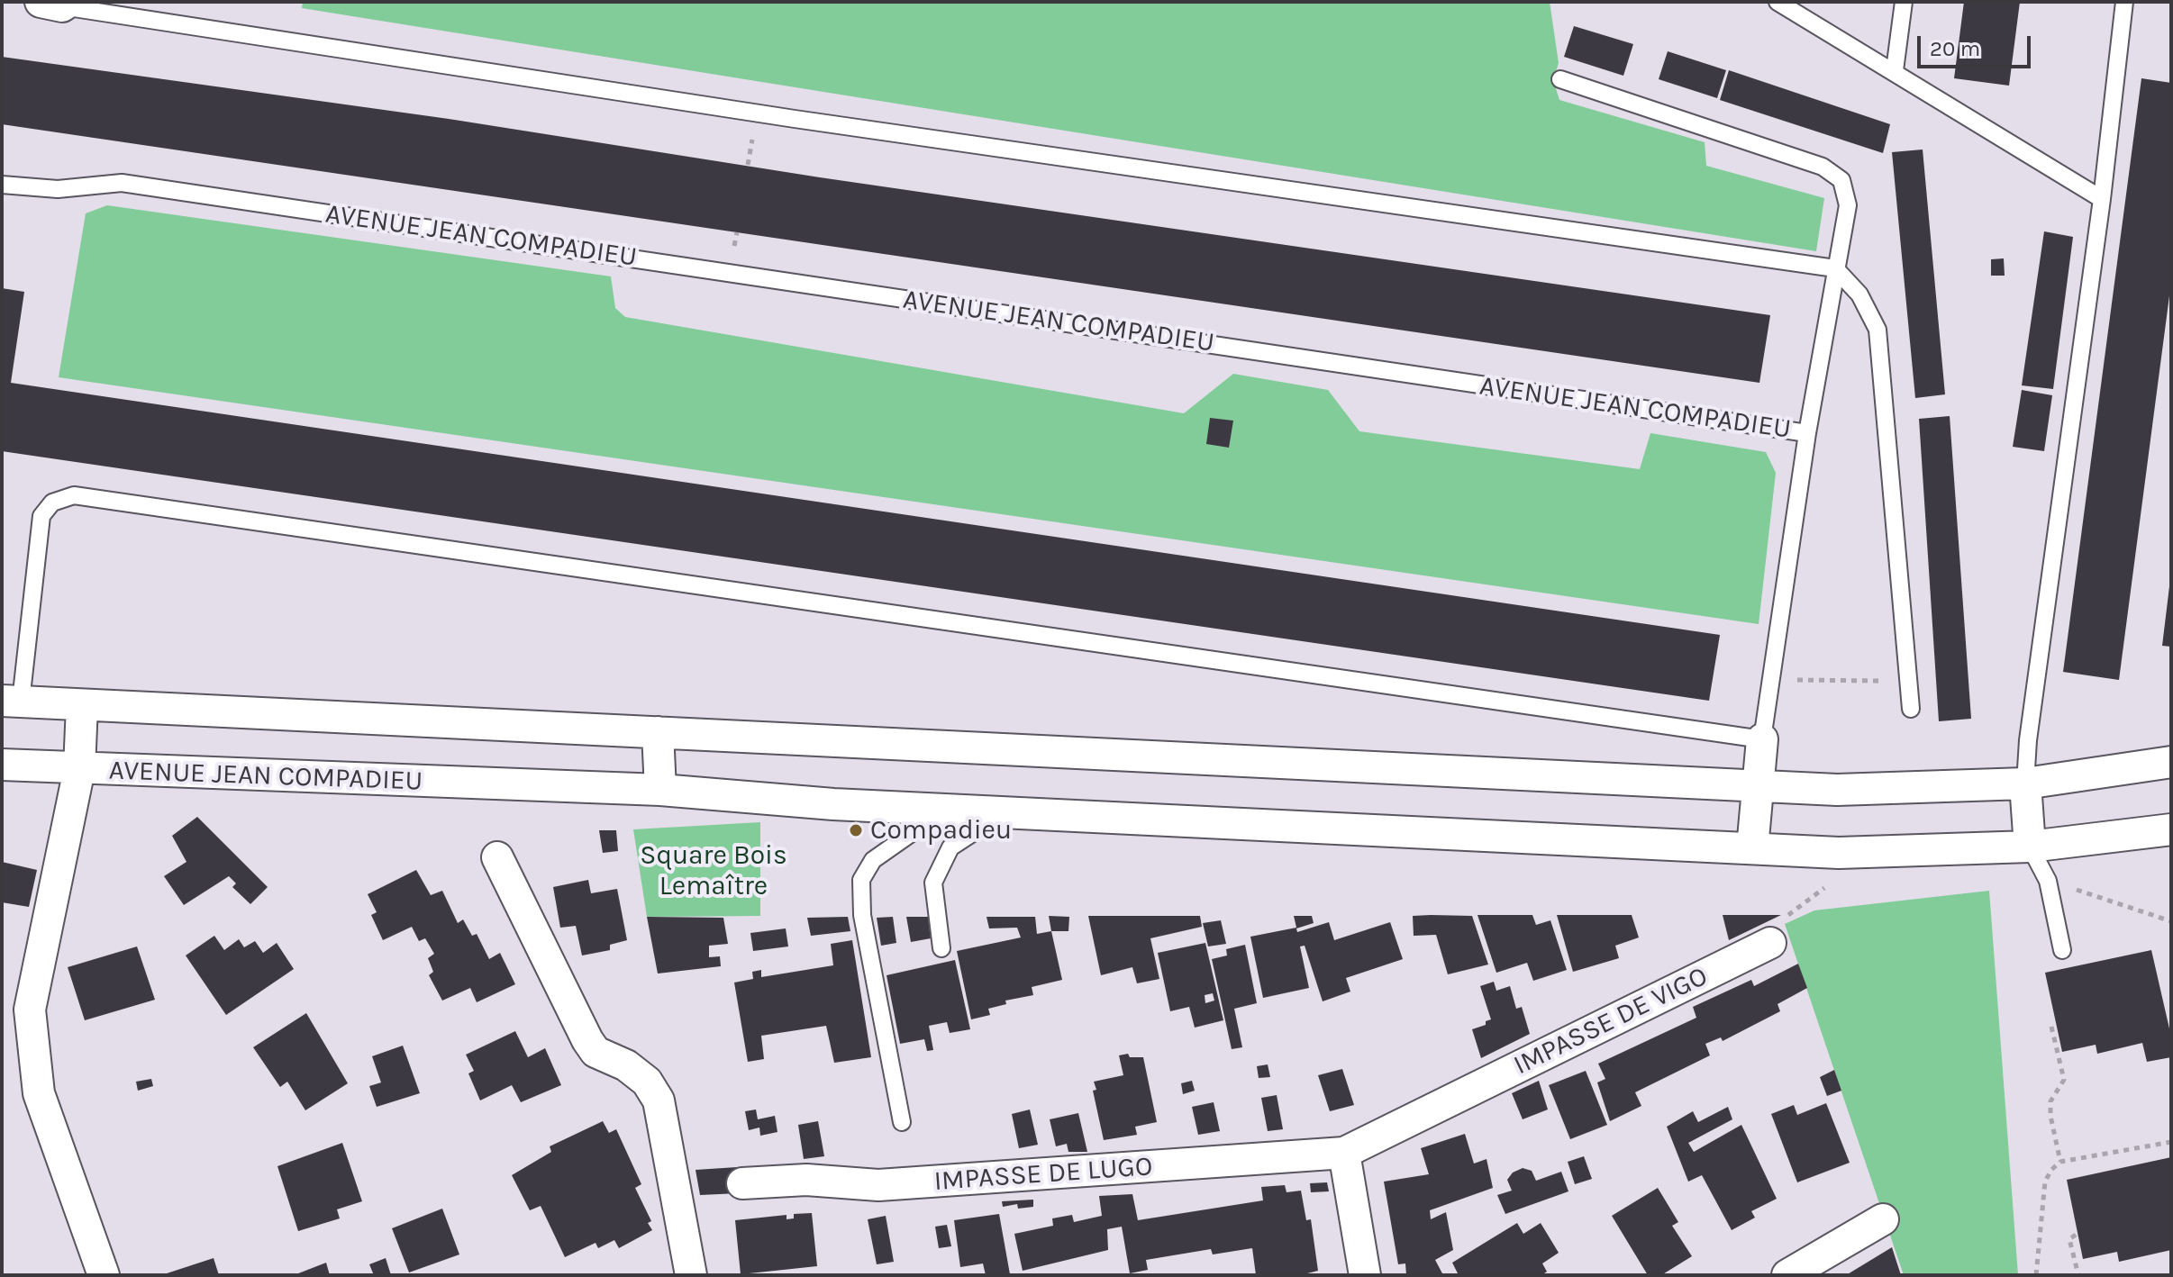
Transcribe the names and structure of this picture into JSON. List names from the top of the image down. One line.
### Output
{"streets":{"street":["AVENUE JEAN COMPADIEU","IMPASSE DE VIGO","IMPASSE DE LUGO"]},"crossings":[["IMPASSE DE VIGO","IMPASSE DE LUGO"]],"parks":["Square Bois Lemaître"],"places":["Compadieu"],"scale_bar":"20 m"}
